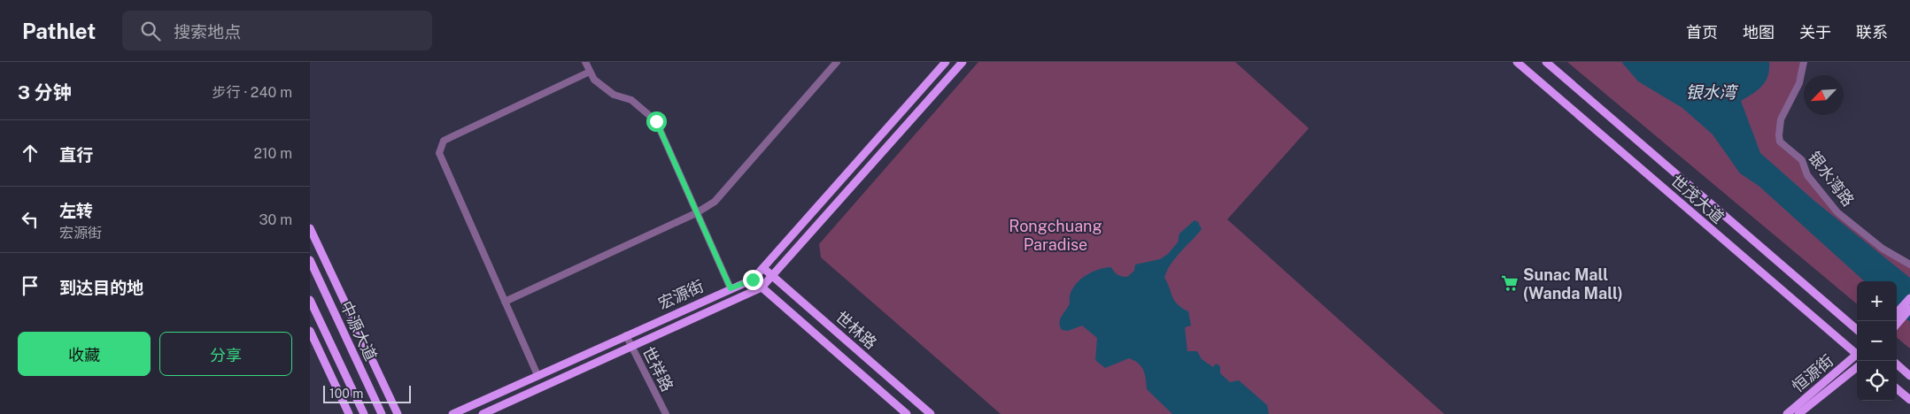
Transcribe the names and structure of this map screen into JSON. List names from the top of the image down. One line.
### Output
{"streets":{"main road":["世茂大道","宏源街","世林路","中源大道","恒源街"],"street":["银水湾路","世祥路"]},"crossings":[["宏源街","世林路"],["宏源街","世祥路"]],"water":["银水湾"],"parks":["Rongchuang Paradise"],"places":{"supermarket":["Sunac Mall (Wanda Mall)"]},"scale_bar":"100 m","north":"bottom left","page":{"header":"Pathlet","search":"搜索地点","nav":["首页","地图","关于","联系"],"heading":["3 分钟","步行 · 240 m"],"list":[["直行","210 m"],["左转","宏源街","30 m"],"到达目的地"],"map_buttons":["+","−"],"buttons":["收藏","分享"],"scale":"100 m"}}
